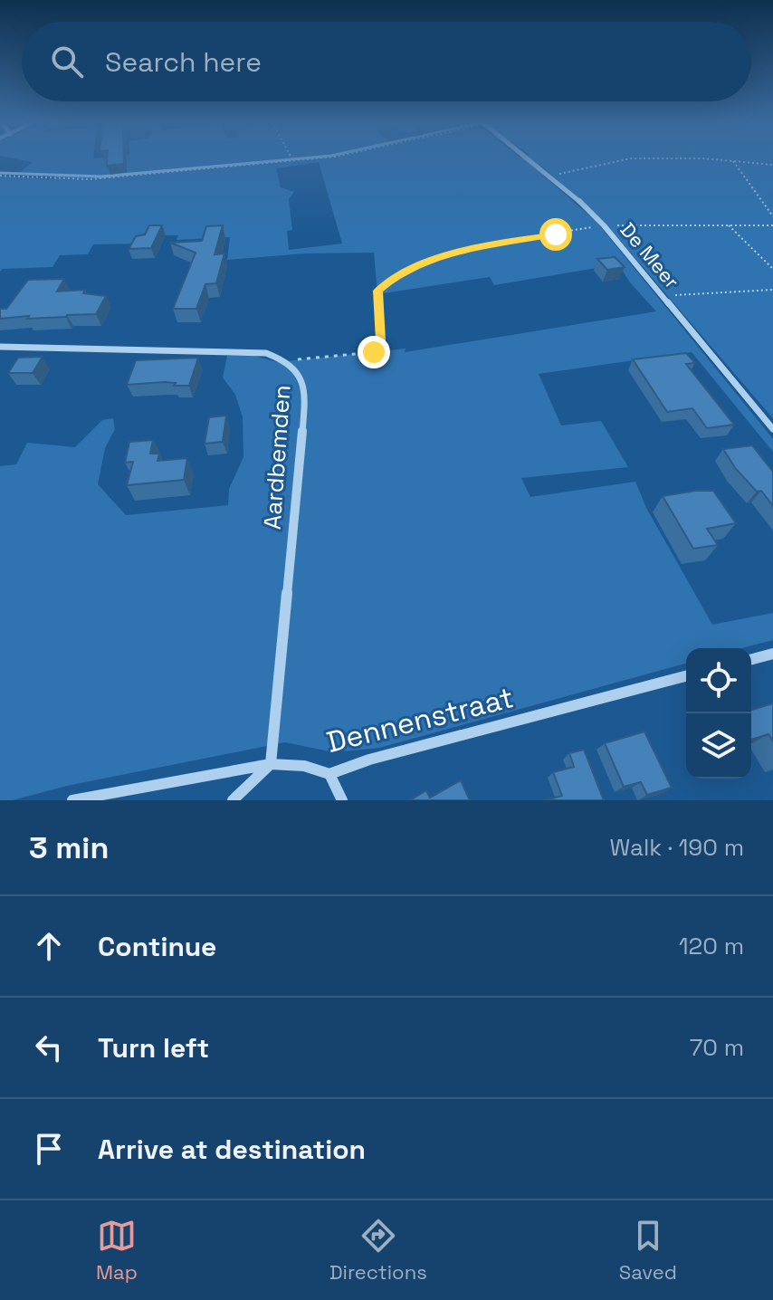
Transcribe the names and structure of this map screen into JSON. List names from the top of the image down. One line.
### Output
{"streets":{"street":["De Meer","Aardbemden","Dennenstraat"]},"crossings":[["Aardbemden","Dennenstraat"]],"page":{"search":"Search here","heading":["3 min","Walk · 190 m"],"list":[["Continue","120 m"],["Turn left","70 m"],"Arrive at destination"],"nav":["Map","Directions","Saved"]}}
